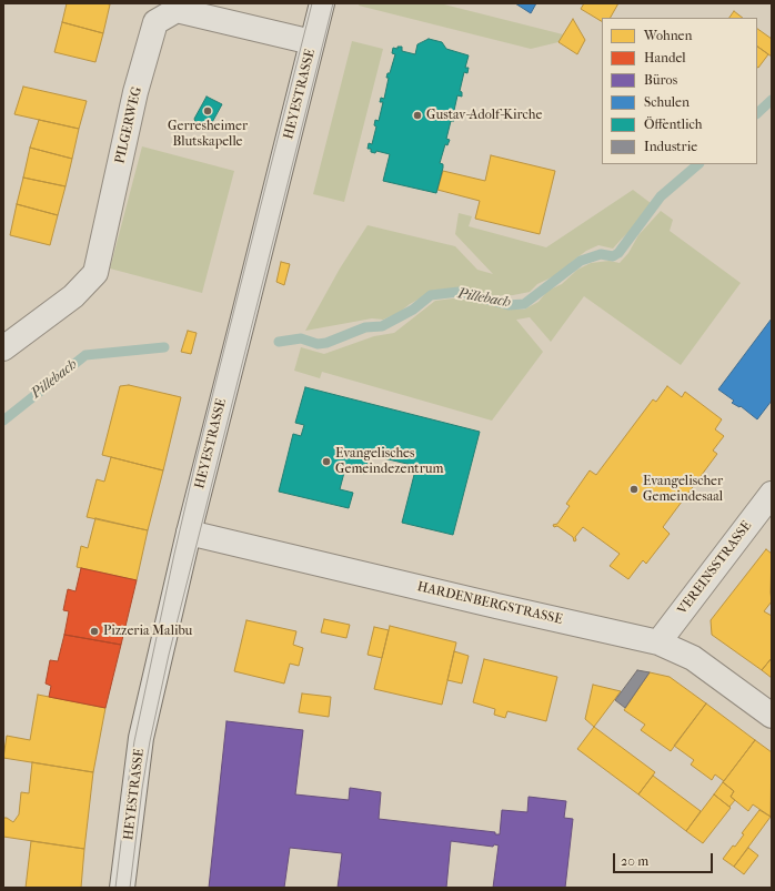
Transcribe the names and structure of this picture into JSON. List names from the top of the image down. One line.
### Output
{"streets":{"street":["HEYESTRASSE","PILGERWEG","VEREINSSTRASSE","HARDENBERGSTRASSE"]},"crossings":[["HEYESTRASSE","PILGERWEG"],["HEYESTRASSE","HARDENBERGSTRASSE"],["VEREINSSTRASSE","HARDENBERGSTRASSE"]],"water":["Pillebach"],"places":["Gerresheimer Blutskapelle","Gustav-Adolf-Kirche","Evangelisches Gemeindezentrum","Evangelischer Gemeindesaal","Pizzeria Malibu"],"legend":["Wohnen","Handel","Büros","Schulen","Öffentlich","Industrie"],"scale_bar":"20 m"}
